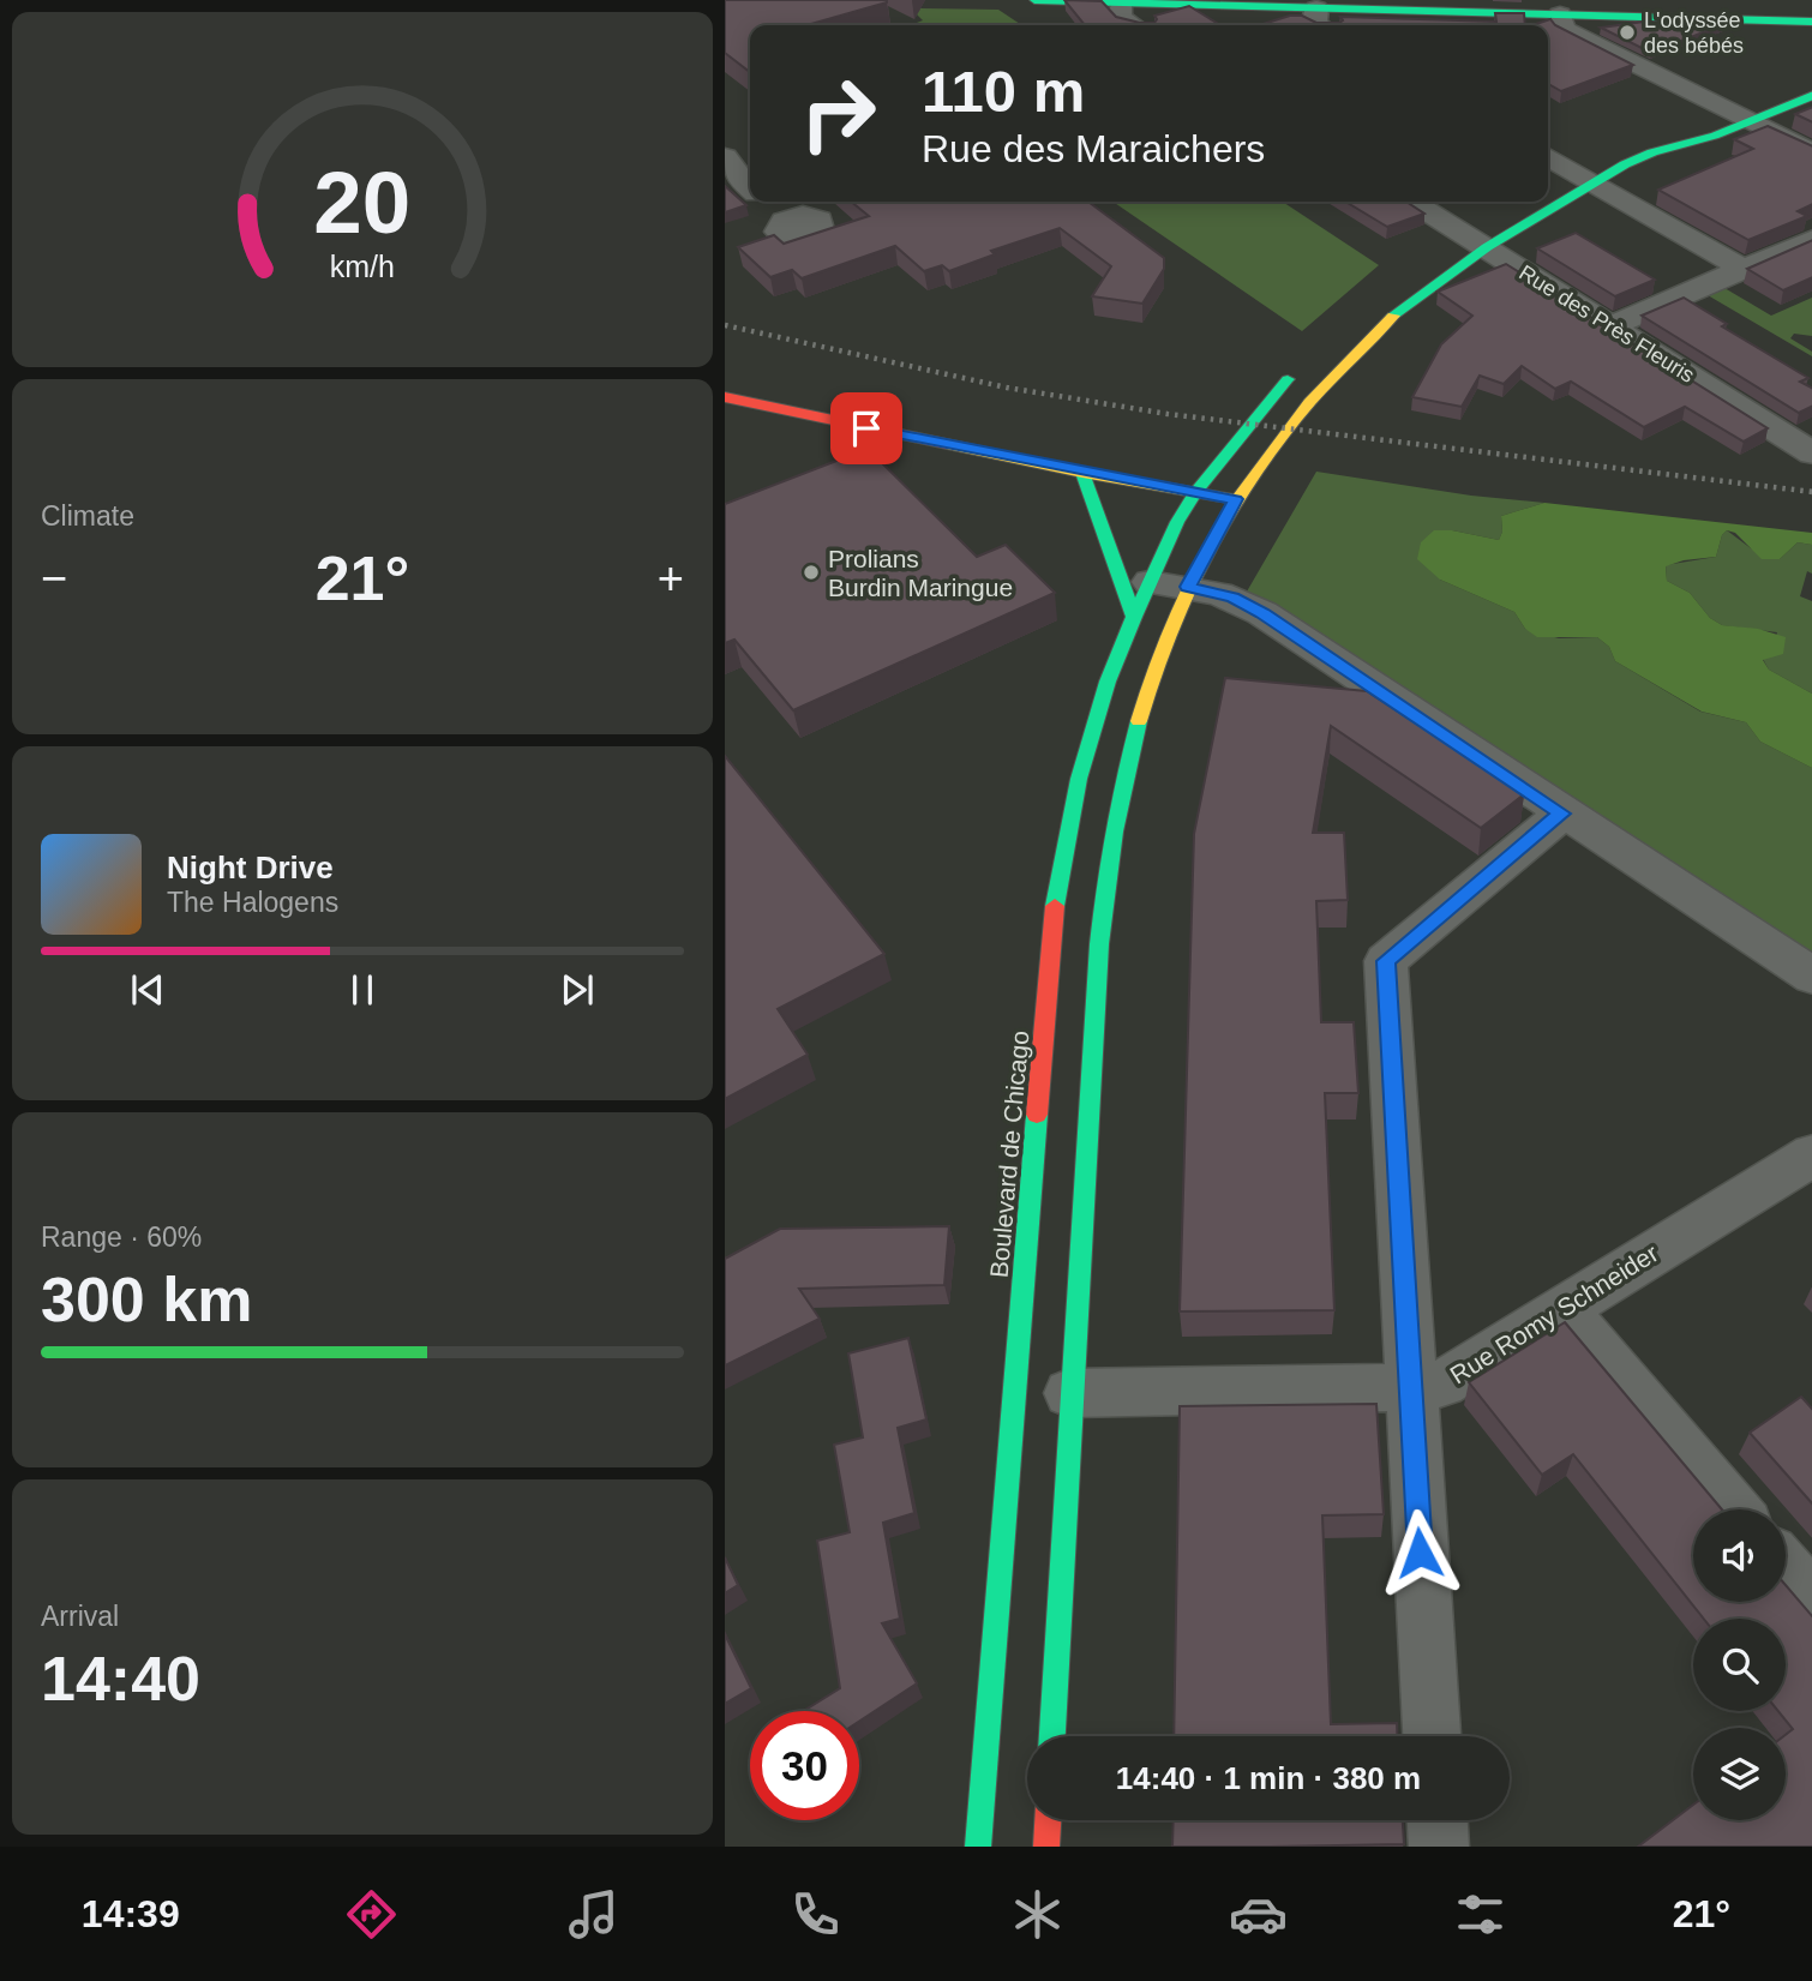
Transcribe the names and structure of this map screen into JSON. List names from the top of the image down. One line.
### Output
{"streets":{"main road":["Boulevard de Chicago"],"street":["Rue des Près Fleuris","Rue Romy Schneider"]},"places":["L'odyssée des bébés","Prolians Burdin Maringue"],"page":{"turn":["110 m","Rue des Maraichers"],"tile":["Climate",["Range · 60%","300 km"],["Arrival","14:40"]],"heat":["−","21°","+"],"song":["Night Drive","The Halogens"],"limit":"30","trip":"14:40 · 1 min · 380 m","tabs":["14:39","21°"],"gauge":["20","km/h"]}}
